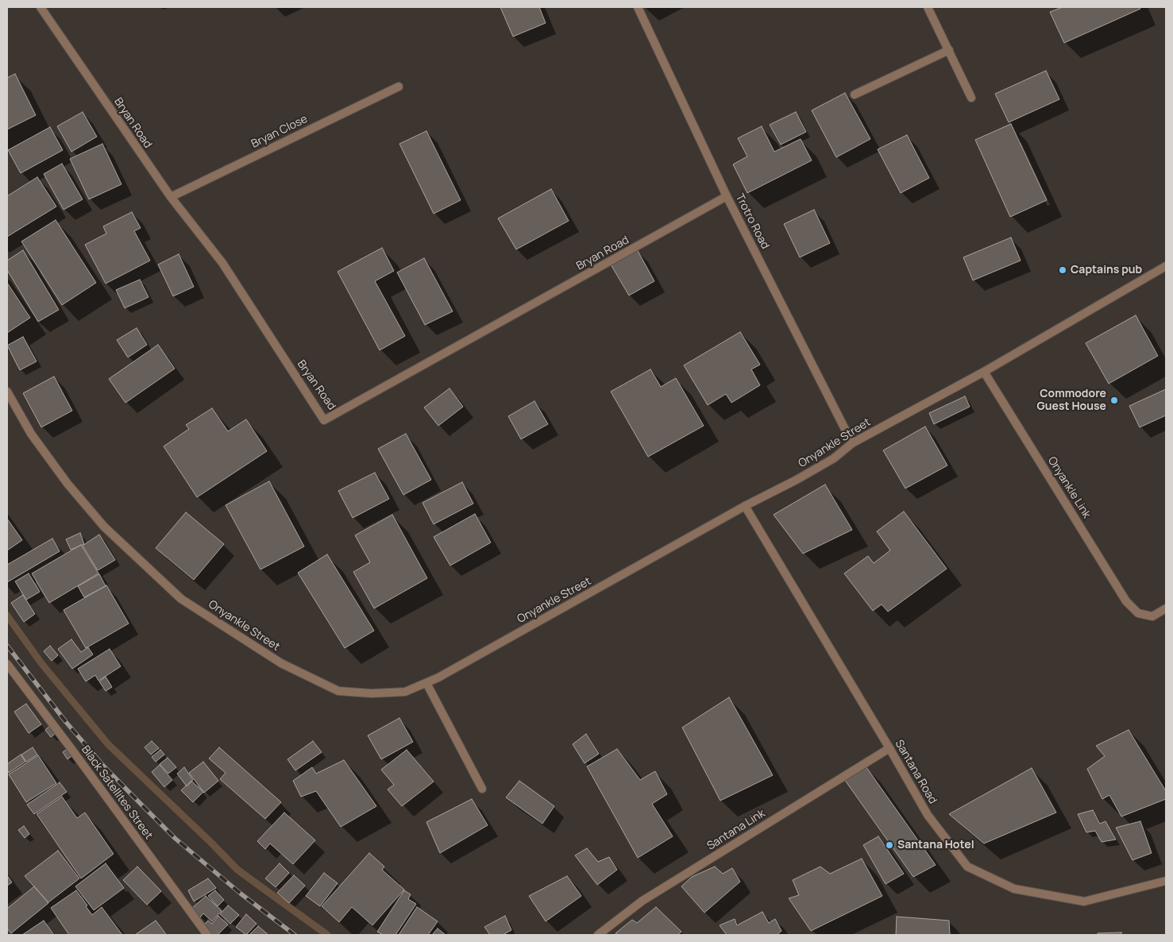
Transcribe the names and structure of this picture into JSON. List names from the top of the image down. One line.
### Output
{"streets":{"street":["Bryan Road","Bryan Close","Trotro Road","Onyankle Street","Onyankle Link","Santana Road","Black Satellites Street","Santana Link"]},"crossings":[["Bryan Road","Bryan Close"],["Bryan Road","Trotro Road"],["Trotro Road","Onyankle Street"],["Onyankle Street","Onyankle Link"],["Onyankle Street","Santana Road"],["Santana Road","Santana Link"]],"places":["Captains pub","Commodore Guest House","Santana Hotel"]}
